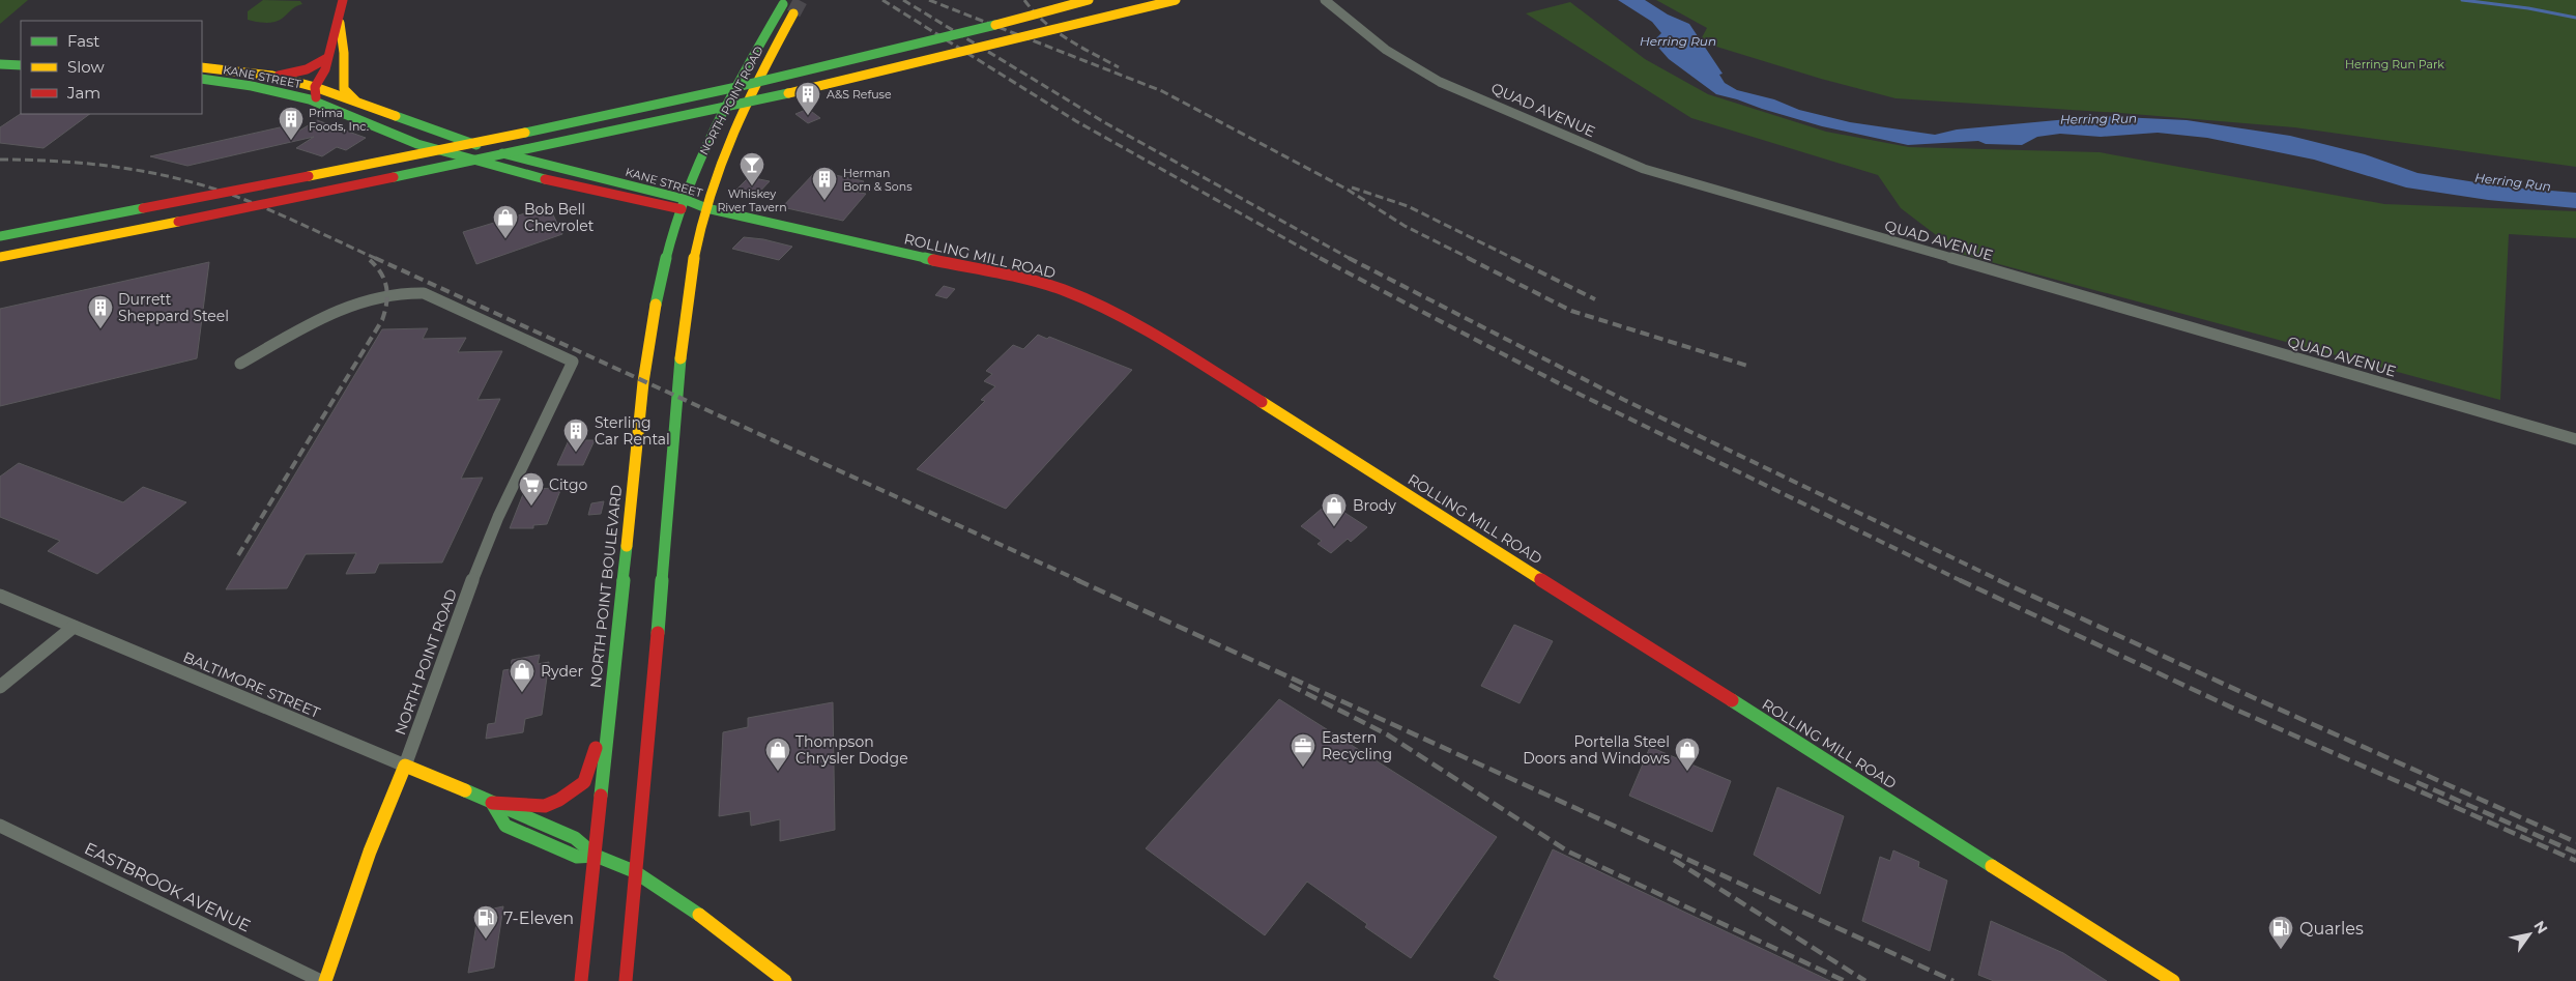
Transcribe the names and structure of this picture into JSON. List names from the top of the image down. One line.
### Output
{"streets":{"main road":["KANE STREET","NORTH POINT ROAD","ROLLING MILL ROAD","NORTH POINT BOULEVARD","BALTIMORE STREET"],"street":["QUAD AVENUE","EASTBROOK AVENUE"]},"crossings":[["KANE STREET","NORTH POINT ROAD"],["KANE STREET","ROLLING MILL ROAD"],["KANE STREET","NORTH POINT BOULEVARD"],["NORTH POINT ROAD","ROLLING MILL ROAD"],["NORTH POINT ROAD","NORTH POINT BOULEVARD"],["NORTH POINT ROAD","BALTIMORE STREET"],["NORTH POINT BOULEVARD","BALTIMORE STREET"]],"water":["Herring Run"],"parks":["Herring Run Park"],"places":{"building":["A&S Refuse","Prima Foods, Inc.","Herman Born & Sons","Durrett Sheppard Steel","Sterling Car Rental"],"bar":["Whiskey River Tavern"],"shop":["Bob Bell Chevrolet","Brody","Ryder","Thompson Chrysler Dodge","Portella Steel Doors and Windows"],"supermarket":["Citgo"],"office":["Eastern Recycling"],"fuel station":["7-Eleven","Quarles"]},"legend":["Fast","Slow","Jam"],"north":"top right"}
